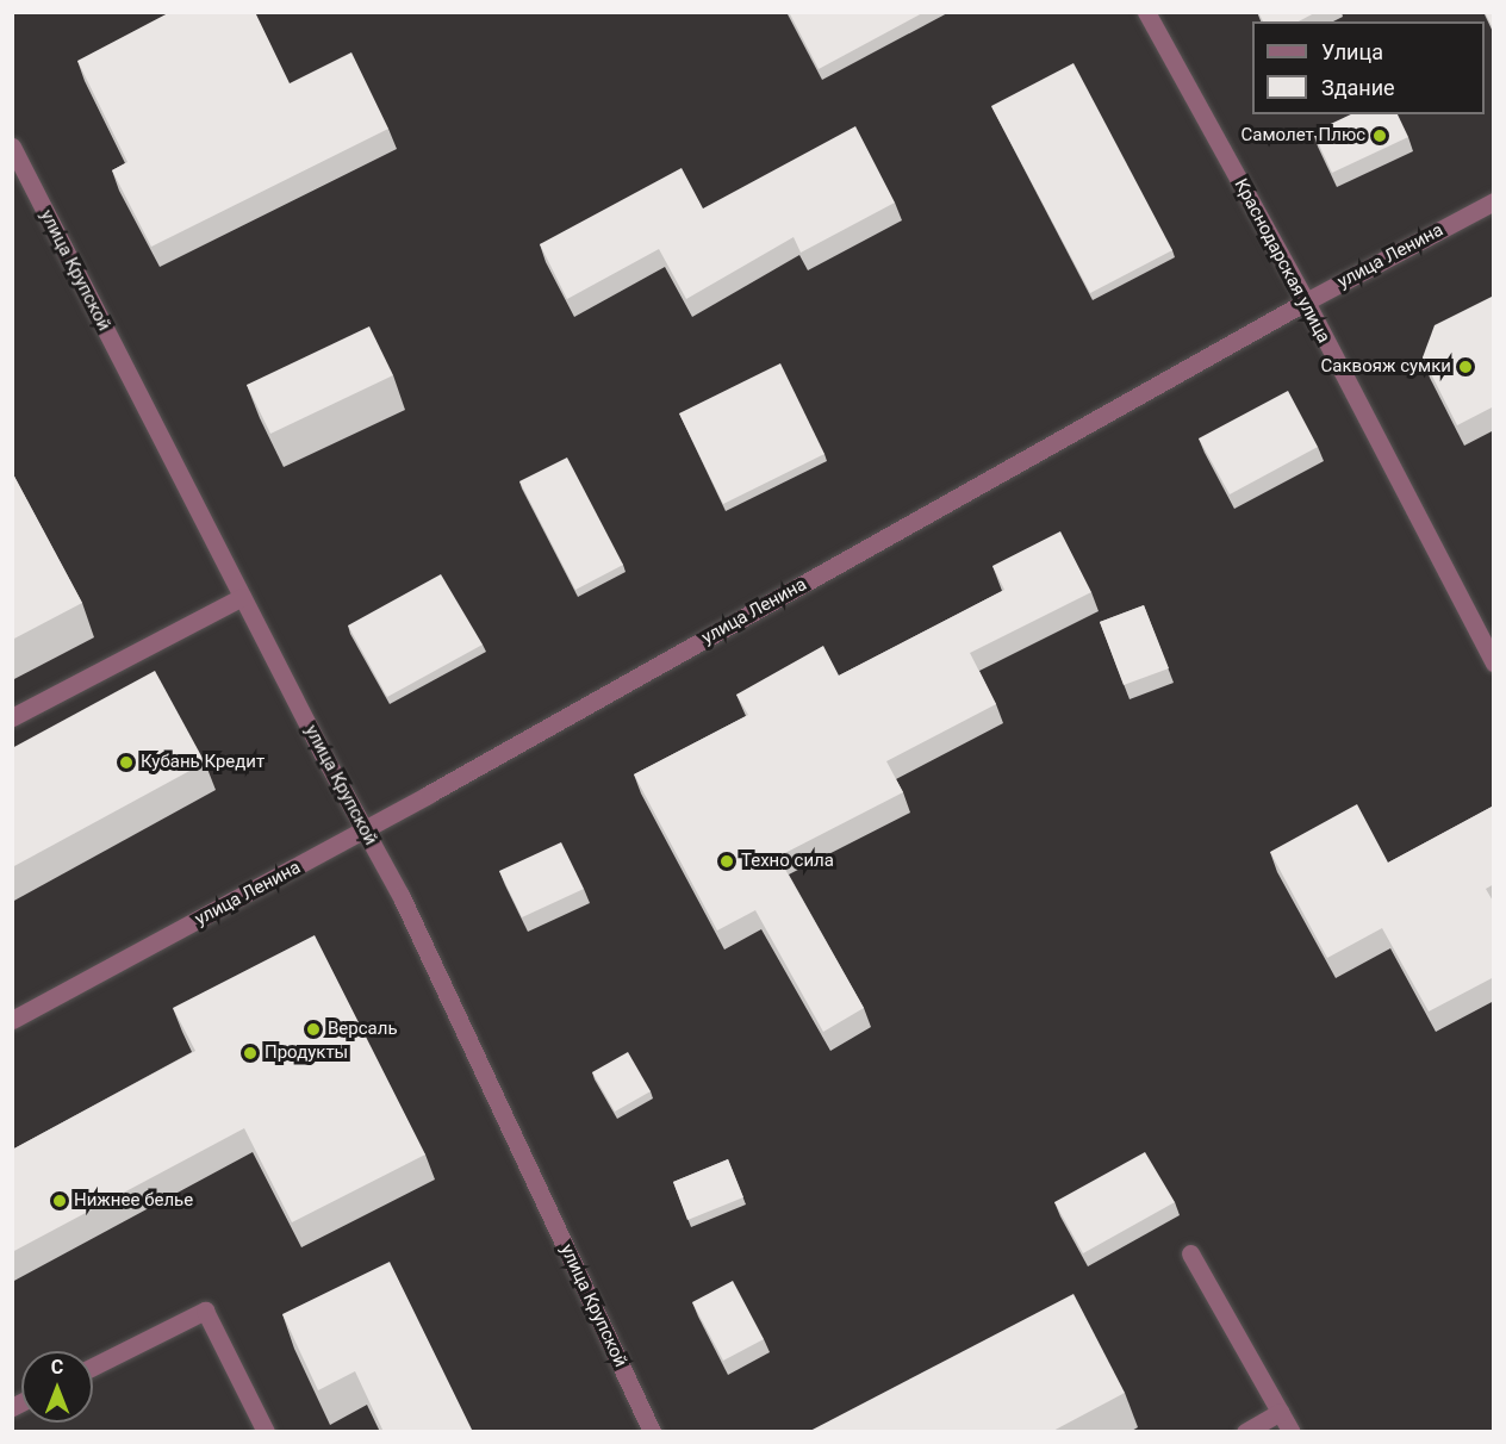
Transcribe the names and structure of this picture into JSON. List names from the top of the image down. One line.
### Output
{"streets":{"street":["улица Ленина","Краснодарская улица","улица Крупской"]},"crossings":[["улица Ленина","Краснодарская улица"],["улица Ленина","улица Крупской"]],"places":["Самолет Плюс","Саквояж сумки","Кубань Кредит","Техно сила","Версаль","Продукты","Нижнее белье"],"legend":["Улица","Здание"],"north":"top"}
